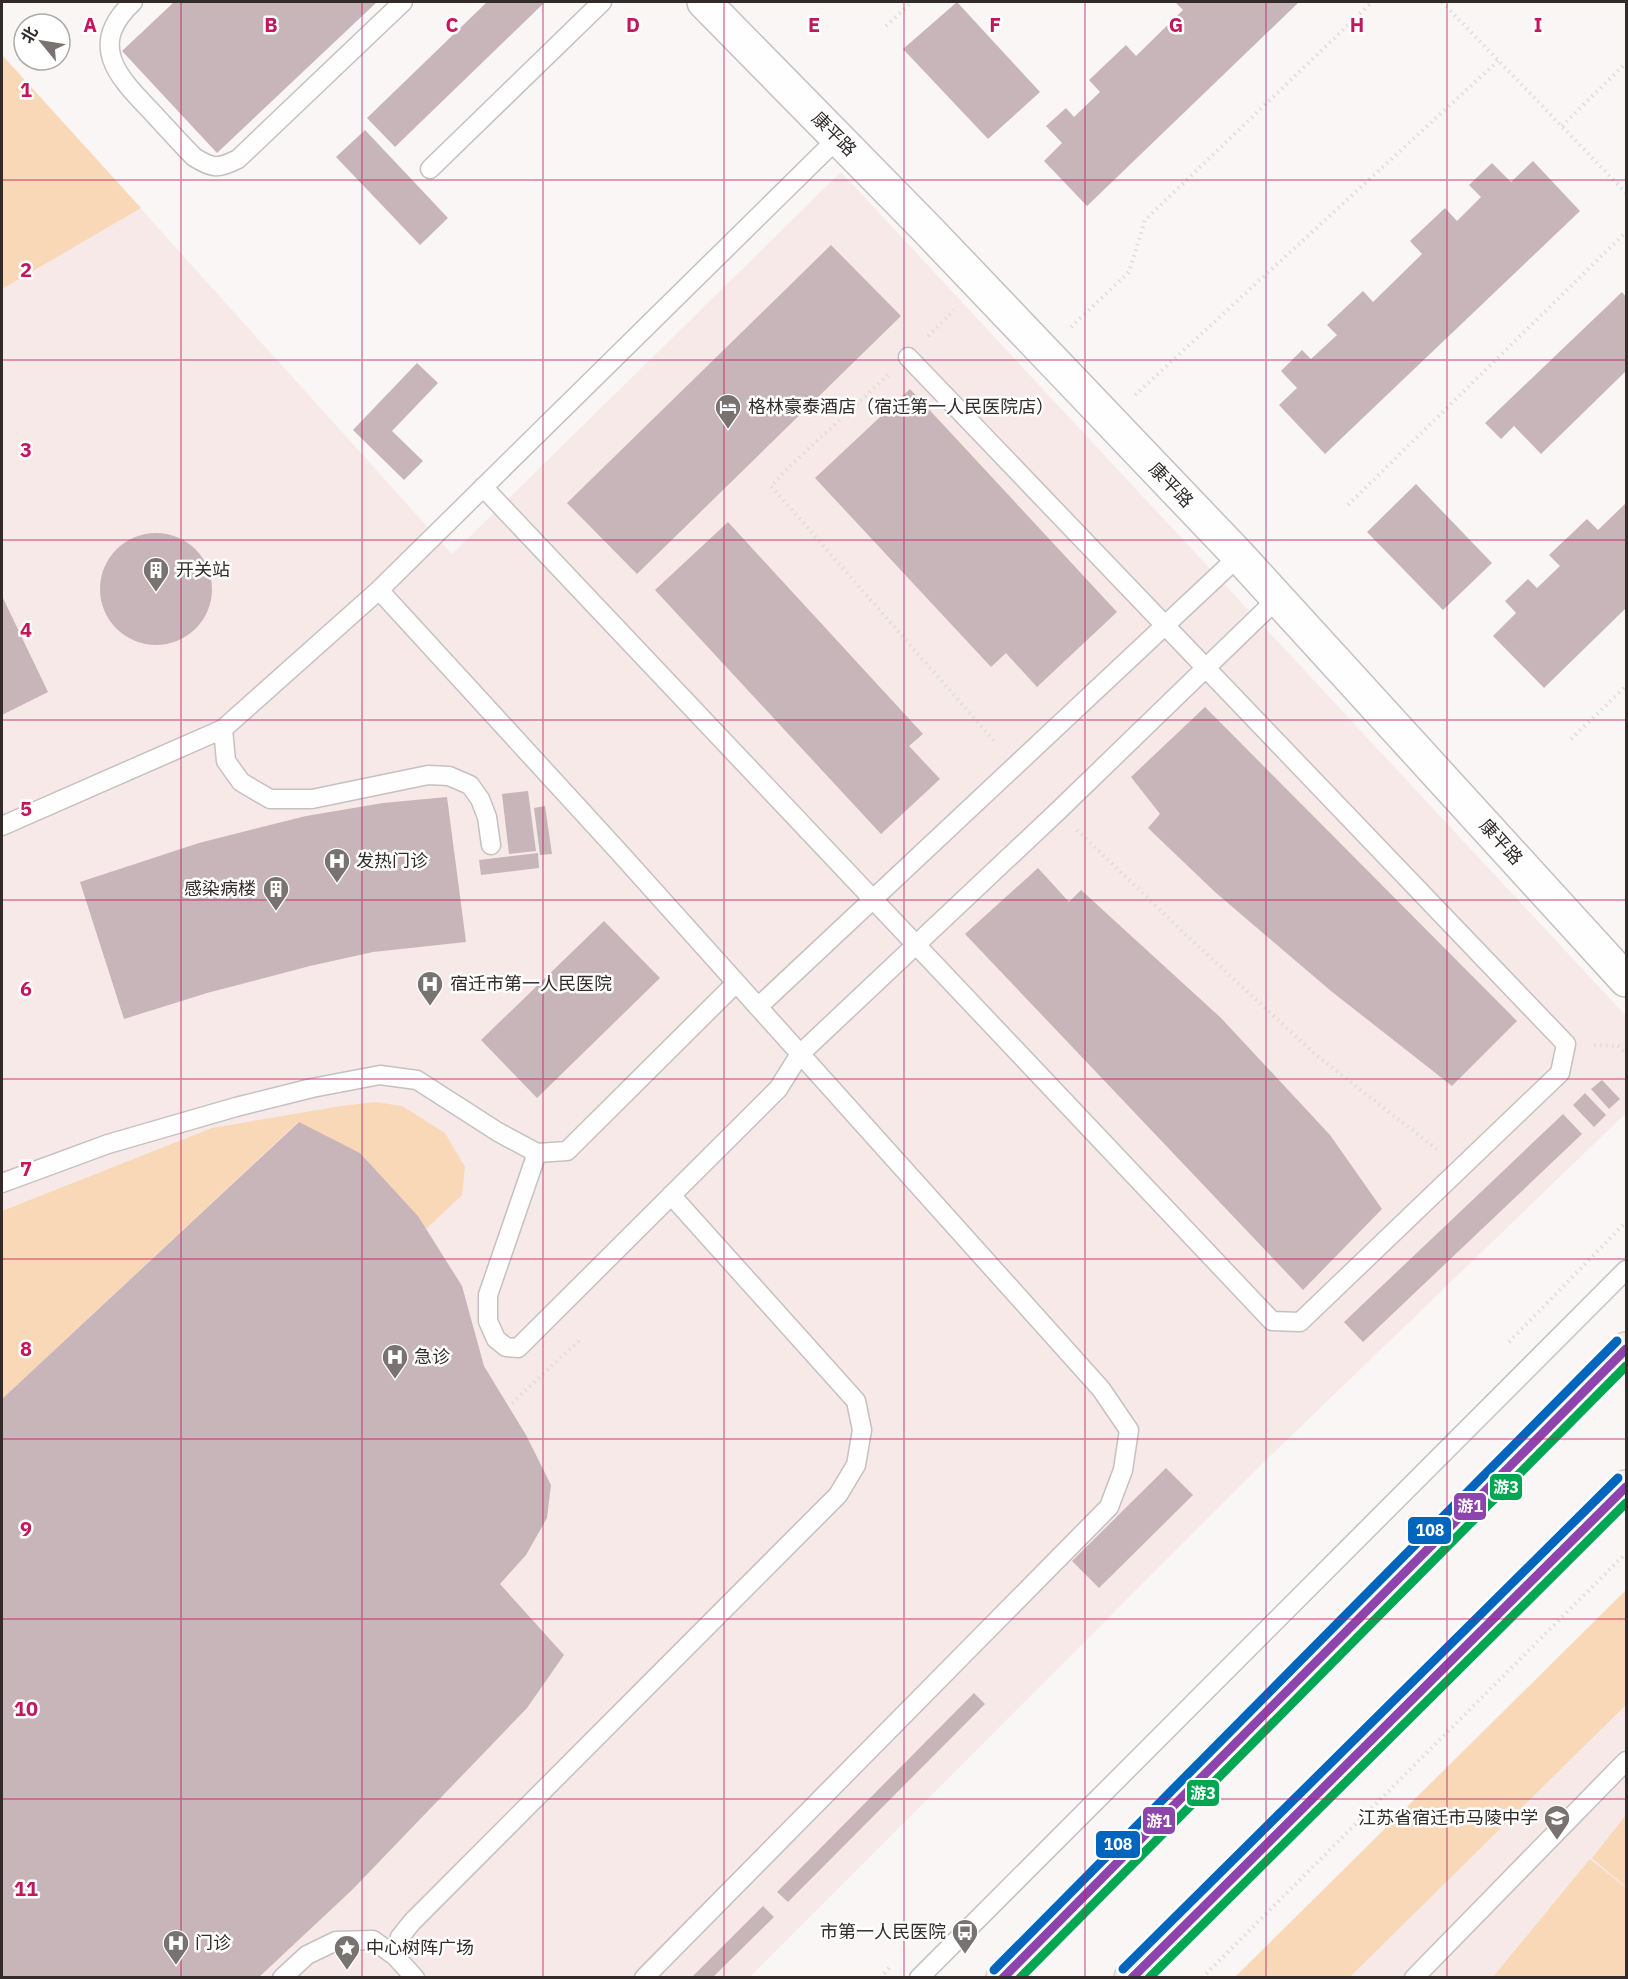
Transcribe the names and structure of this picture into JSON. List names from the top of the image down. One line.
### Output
{"streets":{"street":["康平路"]},"places":{"hotel":["格林豪泰酒店（宿迁第一人民医院店）"],"building":["开关站","感染病楼"],"hospital":["发热门诊","宿迁市第一人民医院","急诊","门诊"],"school or university":["江苏省宿迁市马陵中学"],"bus stop":["市第一人民医院"],"place":["中心树阵广场"]},"lines":["transit line 108","transit line 游1","transit line 游3"],"north":"top left","grid":{"columns":["A","B","C","D","E","F","G","H","I"],"rows":["1","2","3","4","5","6","7","8","9","10","11"]}}
